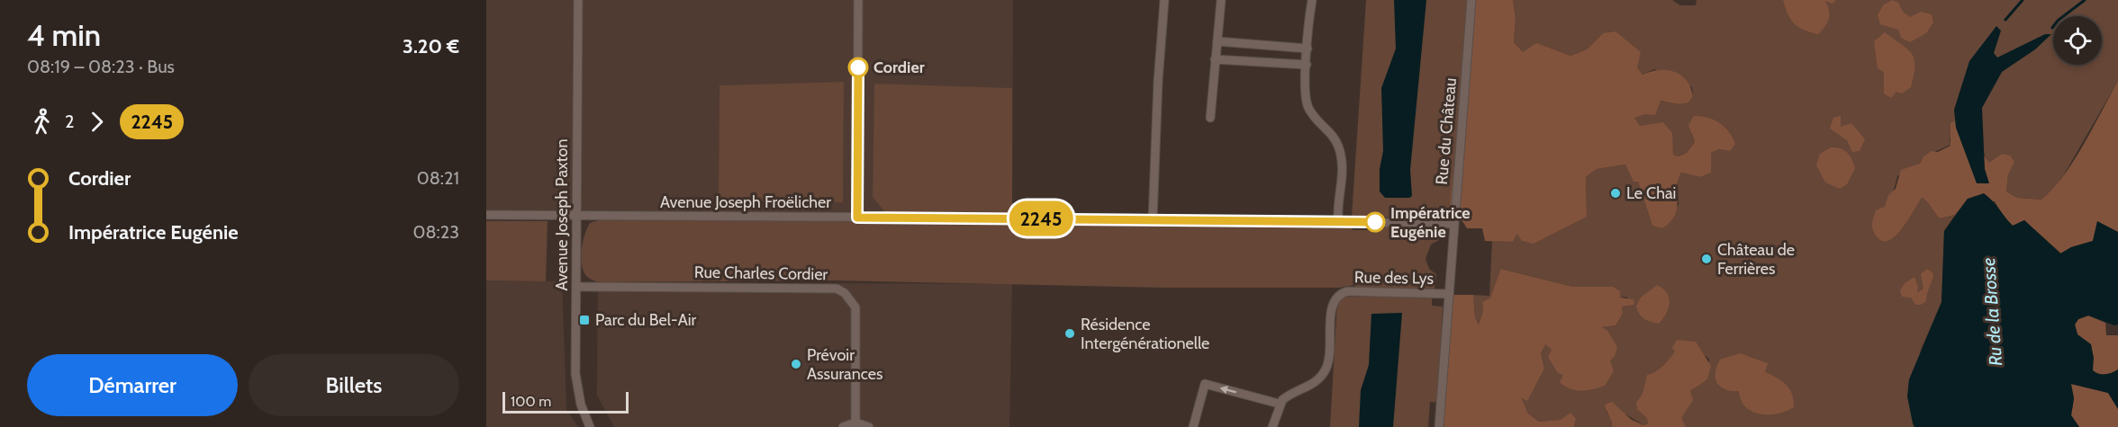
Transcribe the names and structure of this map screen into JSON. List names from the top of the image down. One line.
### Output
{"streets":{"street":["Rue du Château","Avenue Joseph Froëlicher","Avenue Joseph Paxton","Rue Charles Cordier","Rue des Lys"]},"crossings":[["Rue du Château","Avenue Joseph Froëlicher"],["Rue du Château","Rue des Lys"],["Avenue Joseph Froëlicher","Avenue Joseph Paxton"],["Avenue Joseph Paxton","Rue Charles Cordier"]],"water":["Ru de la Brosse"],"places":{"other":["Cordier","Le Chai","Impératrice Eugénie","Château de Ferrières","Résidence Intergénérationelle","Prévoir Assurances"],"transit":["Parc du Bel-Air"]},"lines":["bus line 2245"],"scale_bar":"100 m","page":{"heading":["4 min","08:19 – 08:23 · Bus","3.20 €"],"on_map":"2245","legs":["2","2245"],"list":[{"name":"Cordier","value":"08:21"},{"name":"Impératrice Eugénie","value":"08:23"}],"buttons":["Démarrer","Billets"],"scale":"100 m"}}
